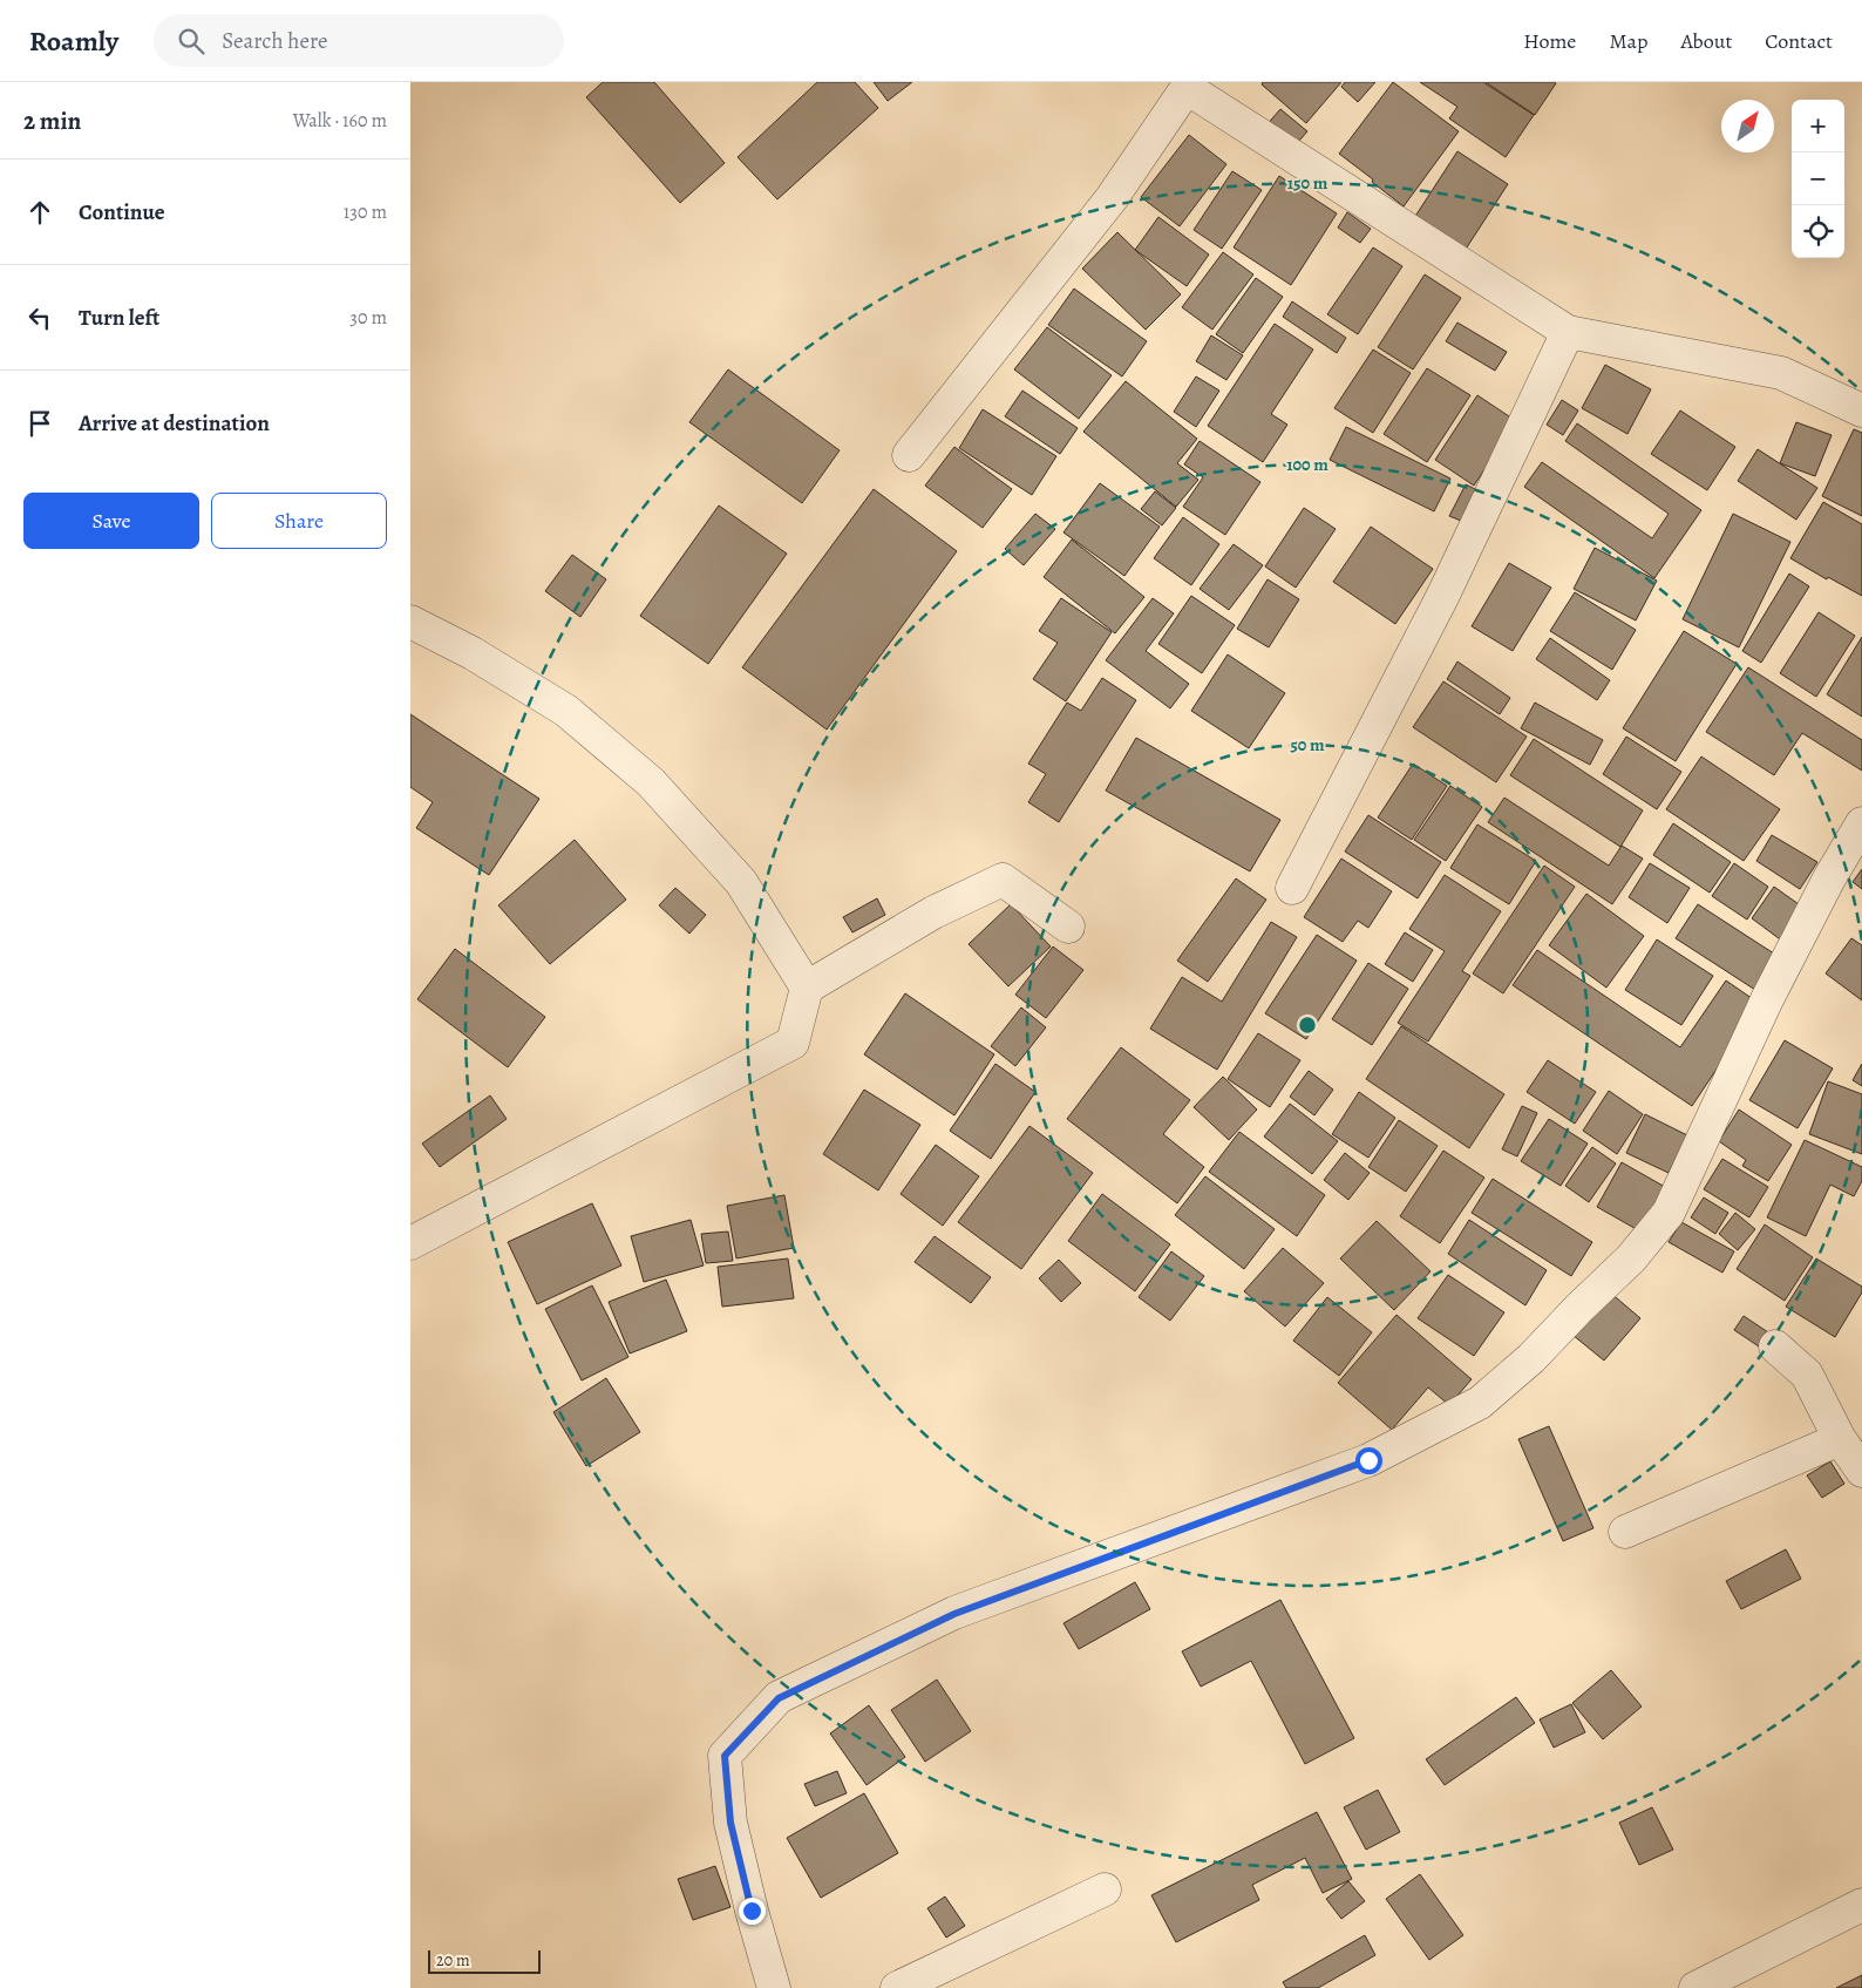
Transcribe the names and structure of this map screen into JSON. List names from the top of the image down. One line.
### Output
{"scale_bar":"20 m","north":"top right","page":{"header":"Roamly","search":"Search here","nav":["Home","Map","About","Contact"],"heading":["2 min","Walk · 160 m"],"map_buttons":["+","−"],"list":[["Continue","130 m"],["Turn left","30 m"],"Arrive at destination"],"buttons":["Save","Share"],"scale":"20 m"},"rings":["150 m","100 m","50 m"]}
